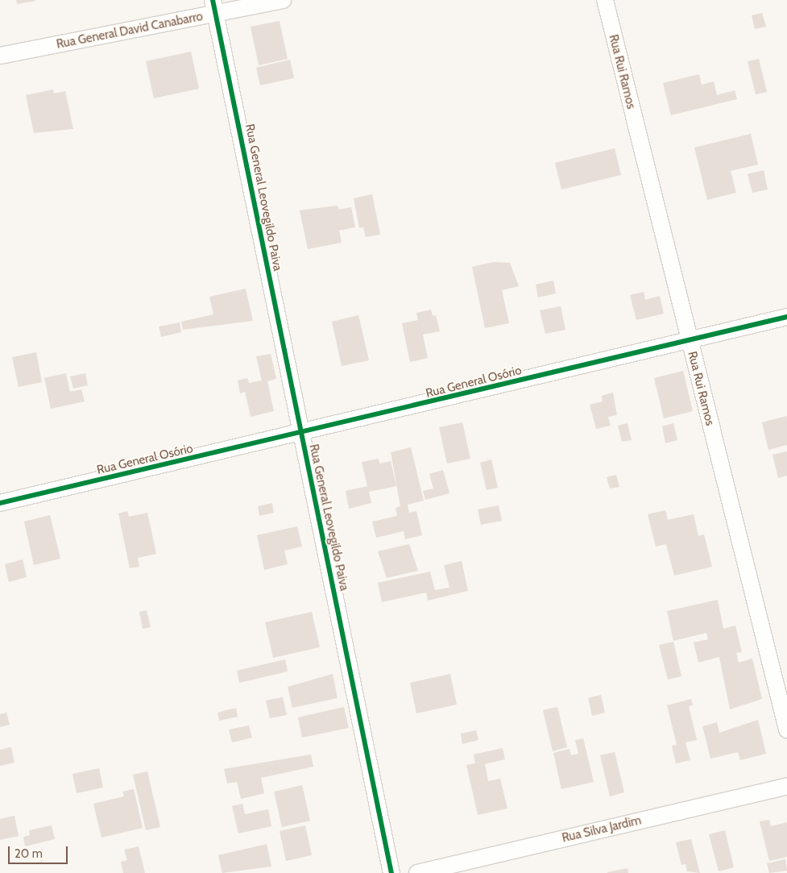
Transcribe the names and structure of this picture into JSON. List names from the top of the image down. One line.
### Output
{"streets":{"street":["Rua General David Canabarro","Rua Rui Ramos","Rua General Leovegildo Paiva","Rua General Osório","Rua Silva Jardim"]},"crossings":[["Rua General David Canabarro","Rua General Leovegildo Paiva"],["Rua Rui Ramos","Rua General Osório"],["Rua General Leovegildo Paiva","Rua General Osório"]],"scale_bar":"20 m"}
